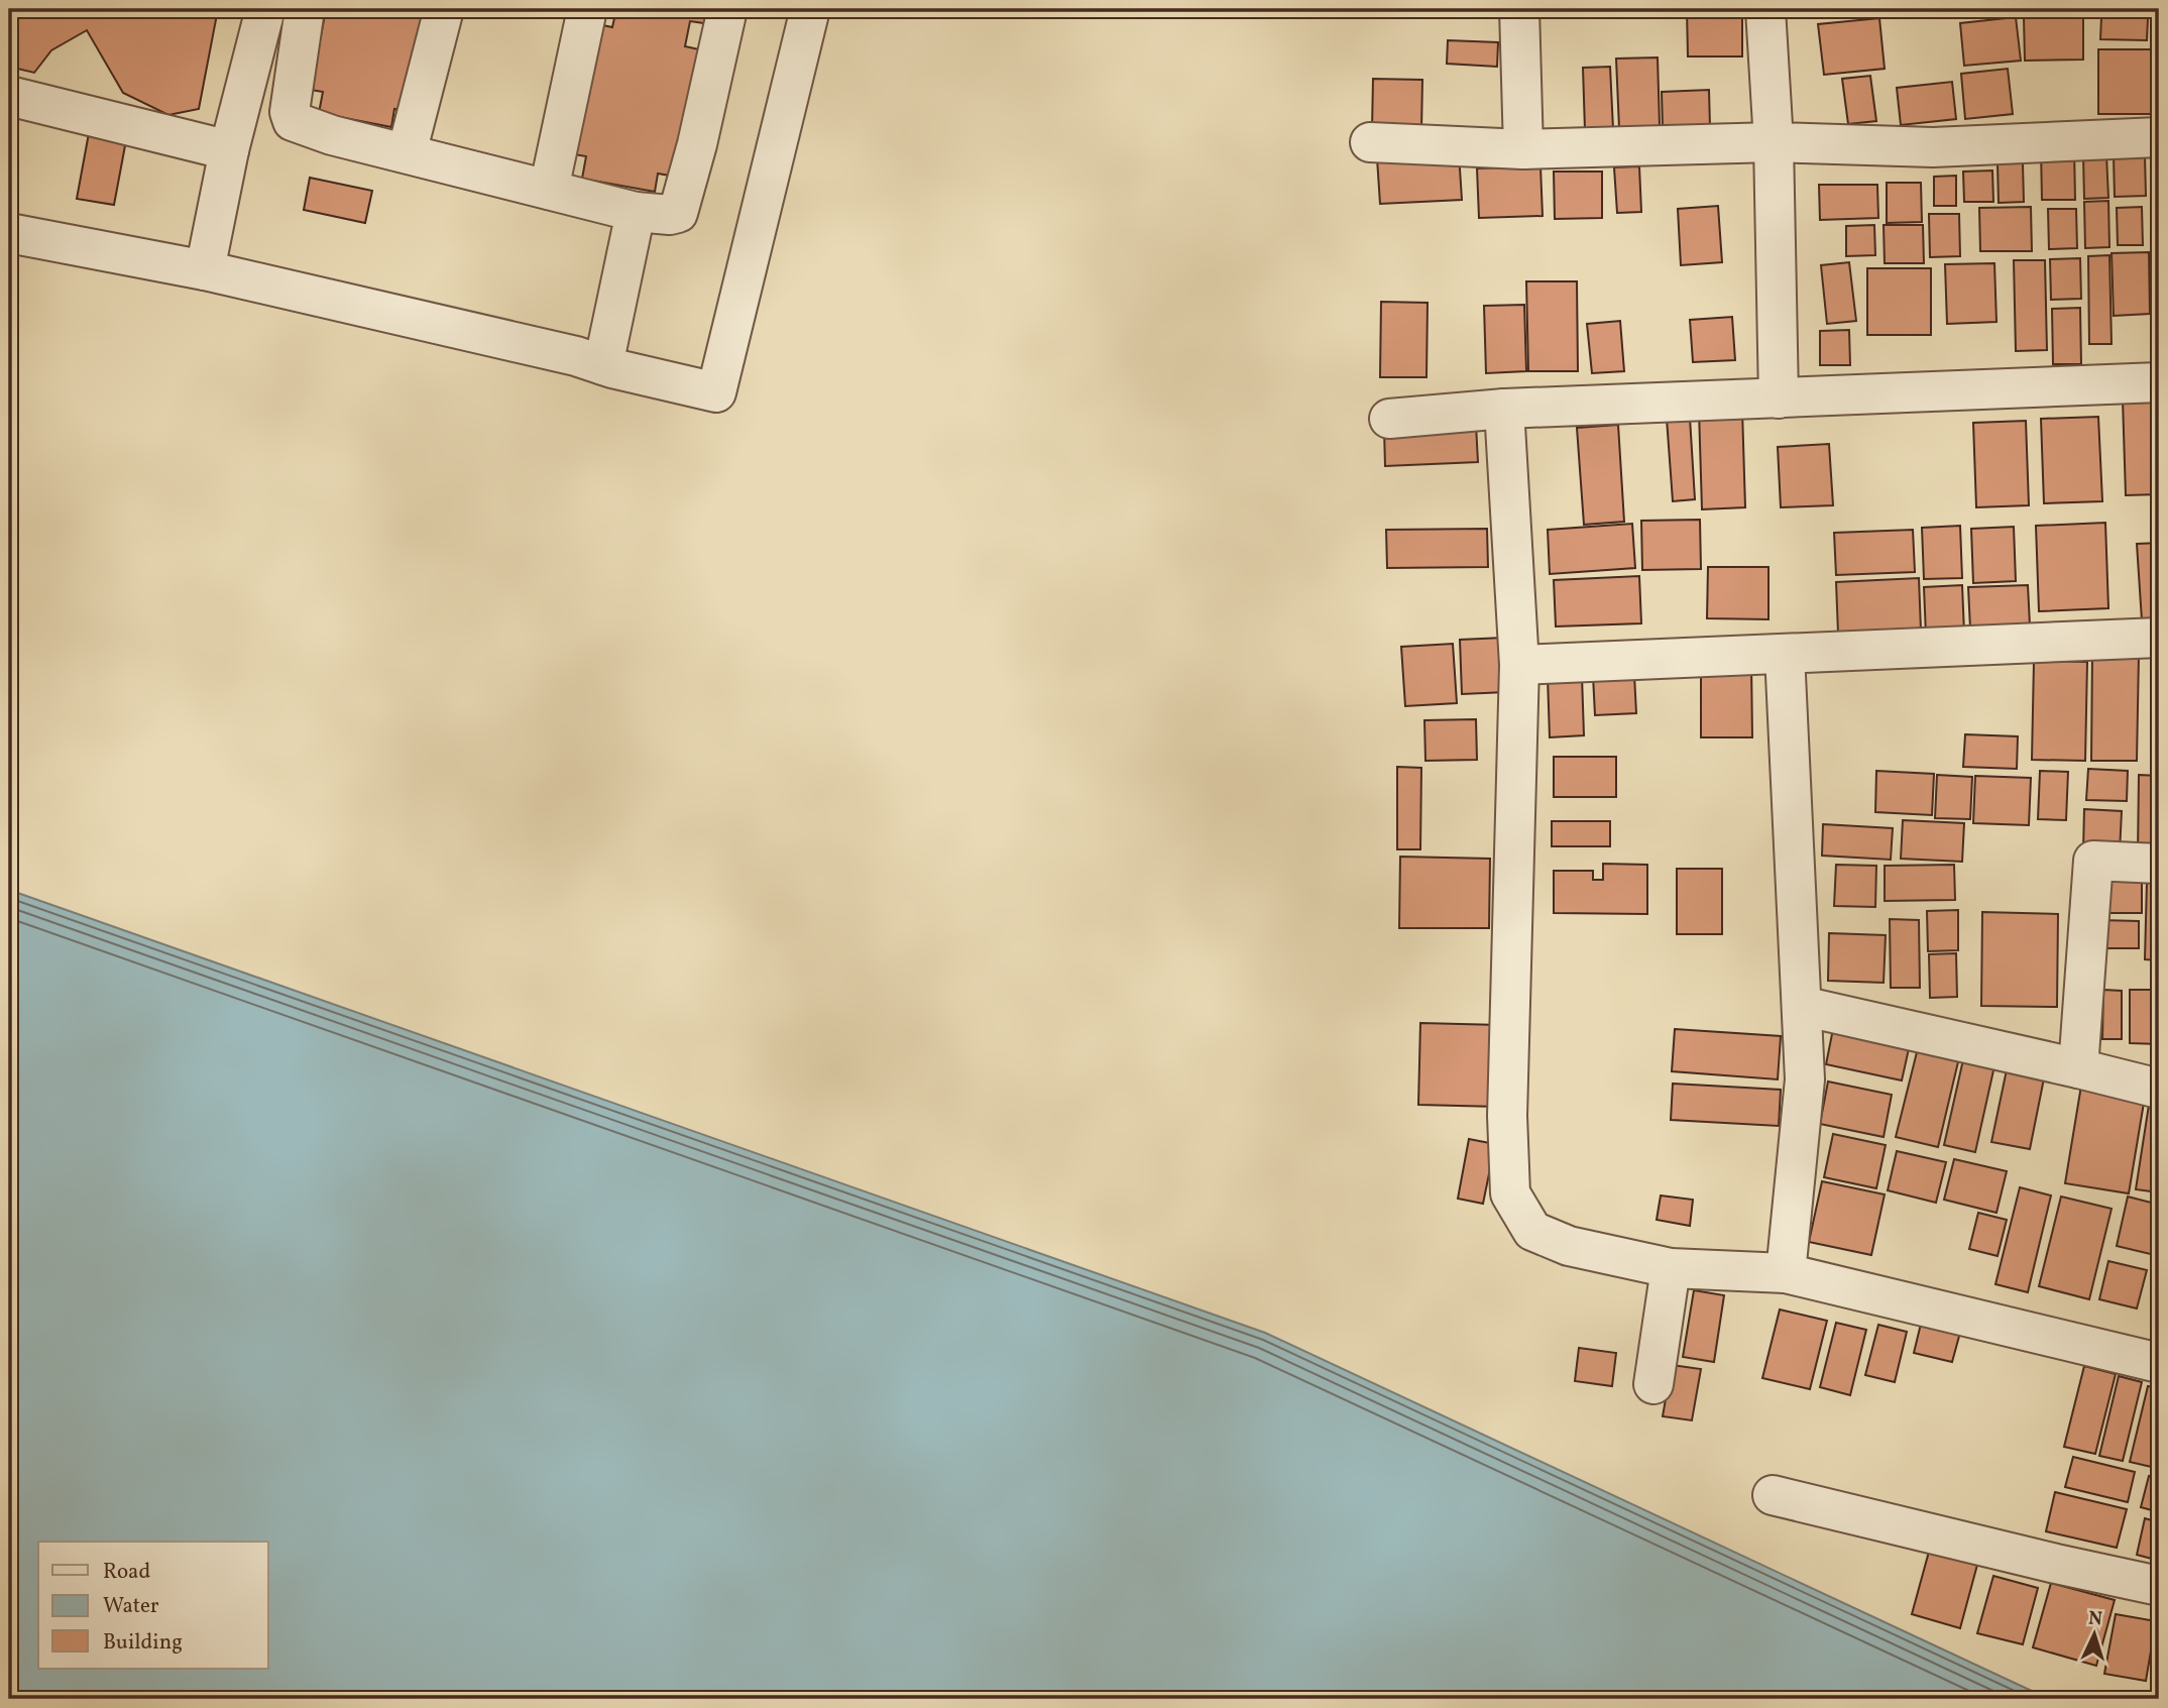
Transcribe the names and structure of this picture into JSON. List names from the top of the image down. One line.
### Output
{"legend":["Road","Water","Building"],"north":"top"}
